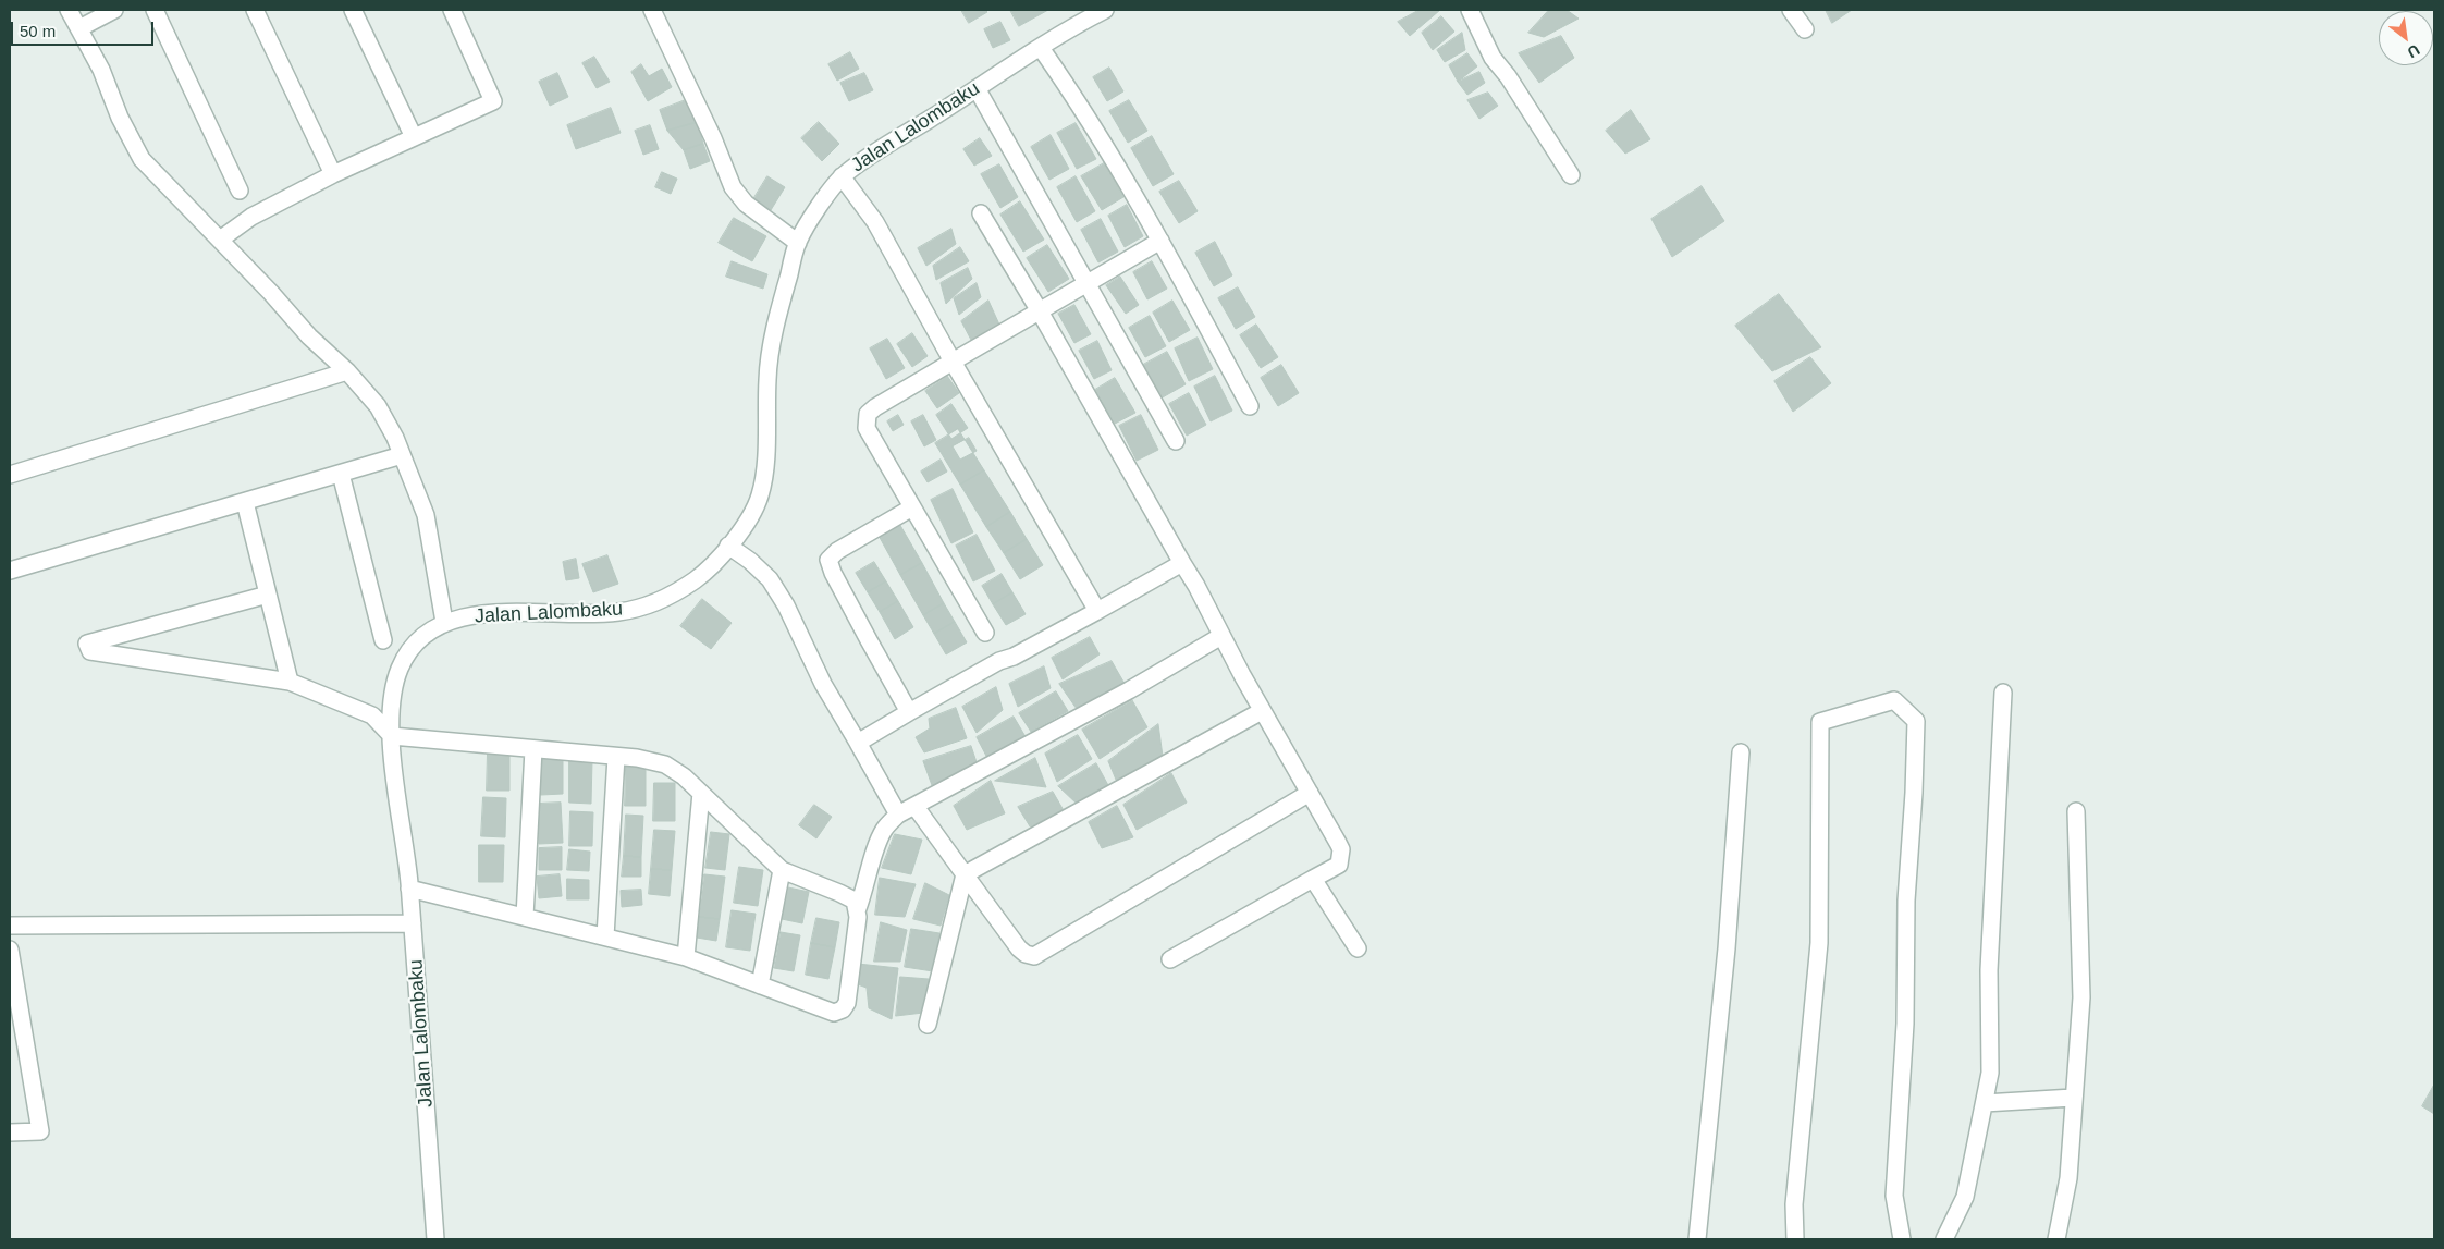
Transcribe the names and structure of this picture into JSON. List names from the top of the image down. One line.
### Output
{"streets":{"street":["Jalan Lalombaku"]},"scale_bar":"50 m","north":"bottom right"}
